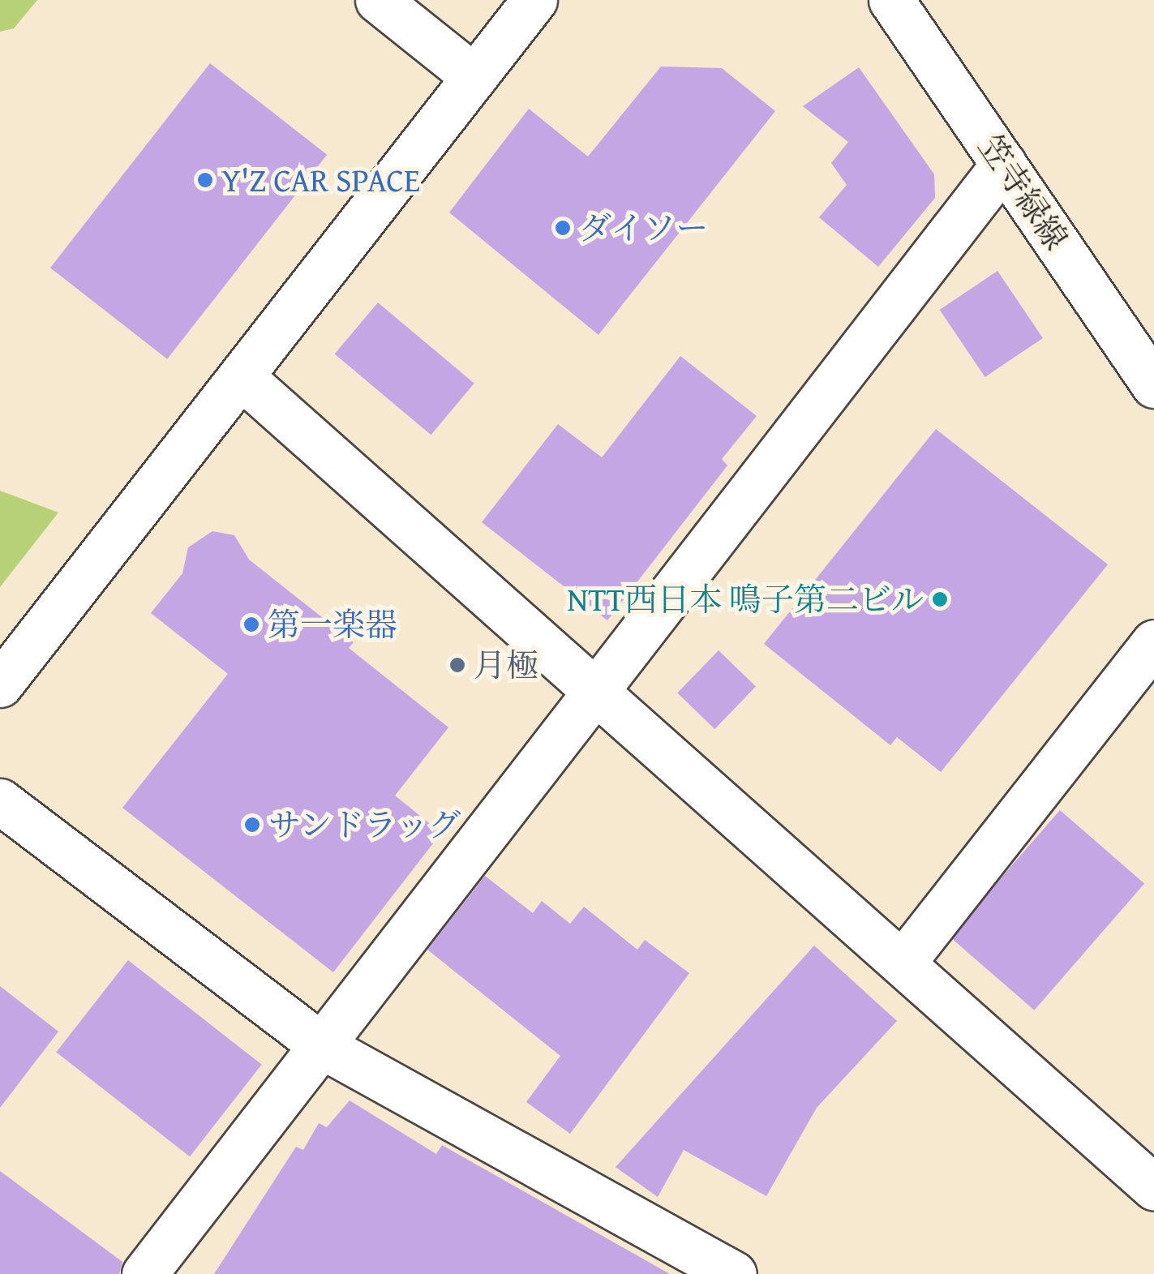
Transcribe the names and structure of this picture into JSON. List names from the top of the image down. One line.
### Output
{"streets":{"street":["笠寺緑線"]},"places":["Y'Z CAR SPACE","ダイソー","NTT西日本 鳴子第二ビル","第一楽器","月極","サンドラッグ"]}
